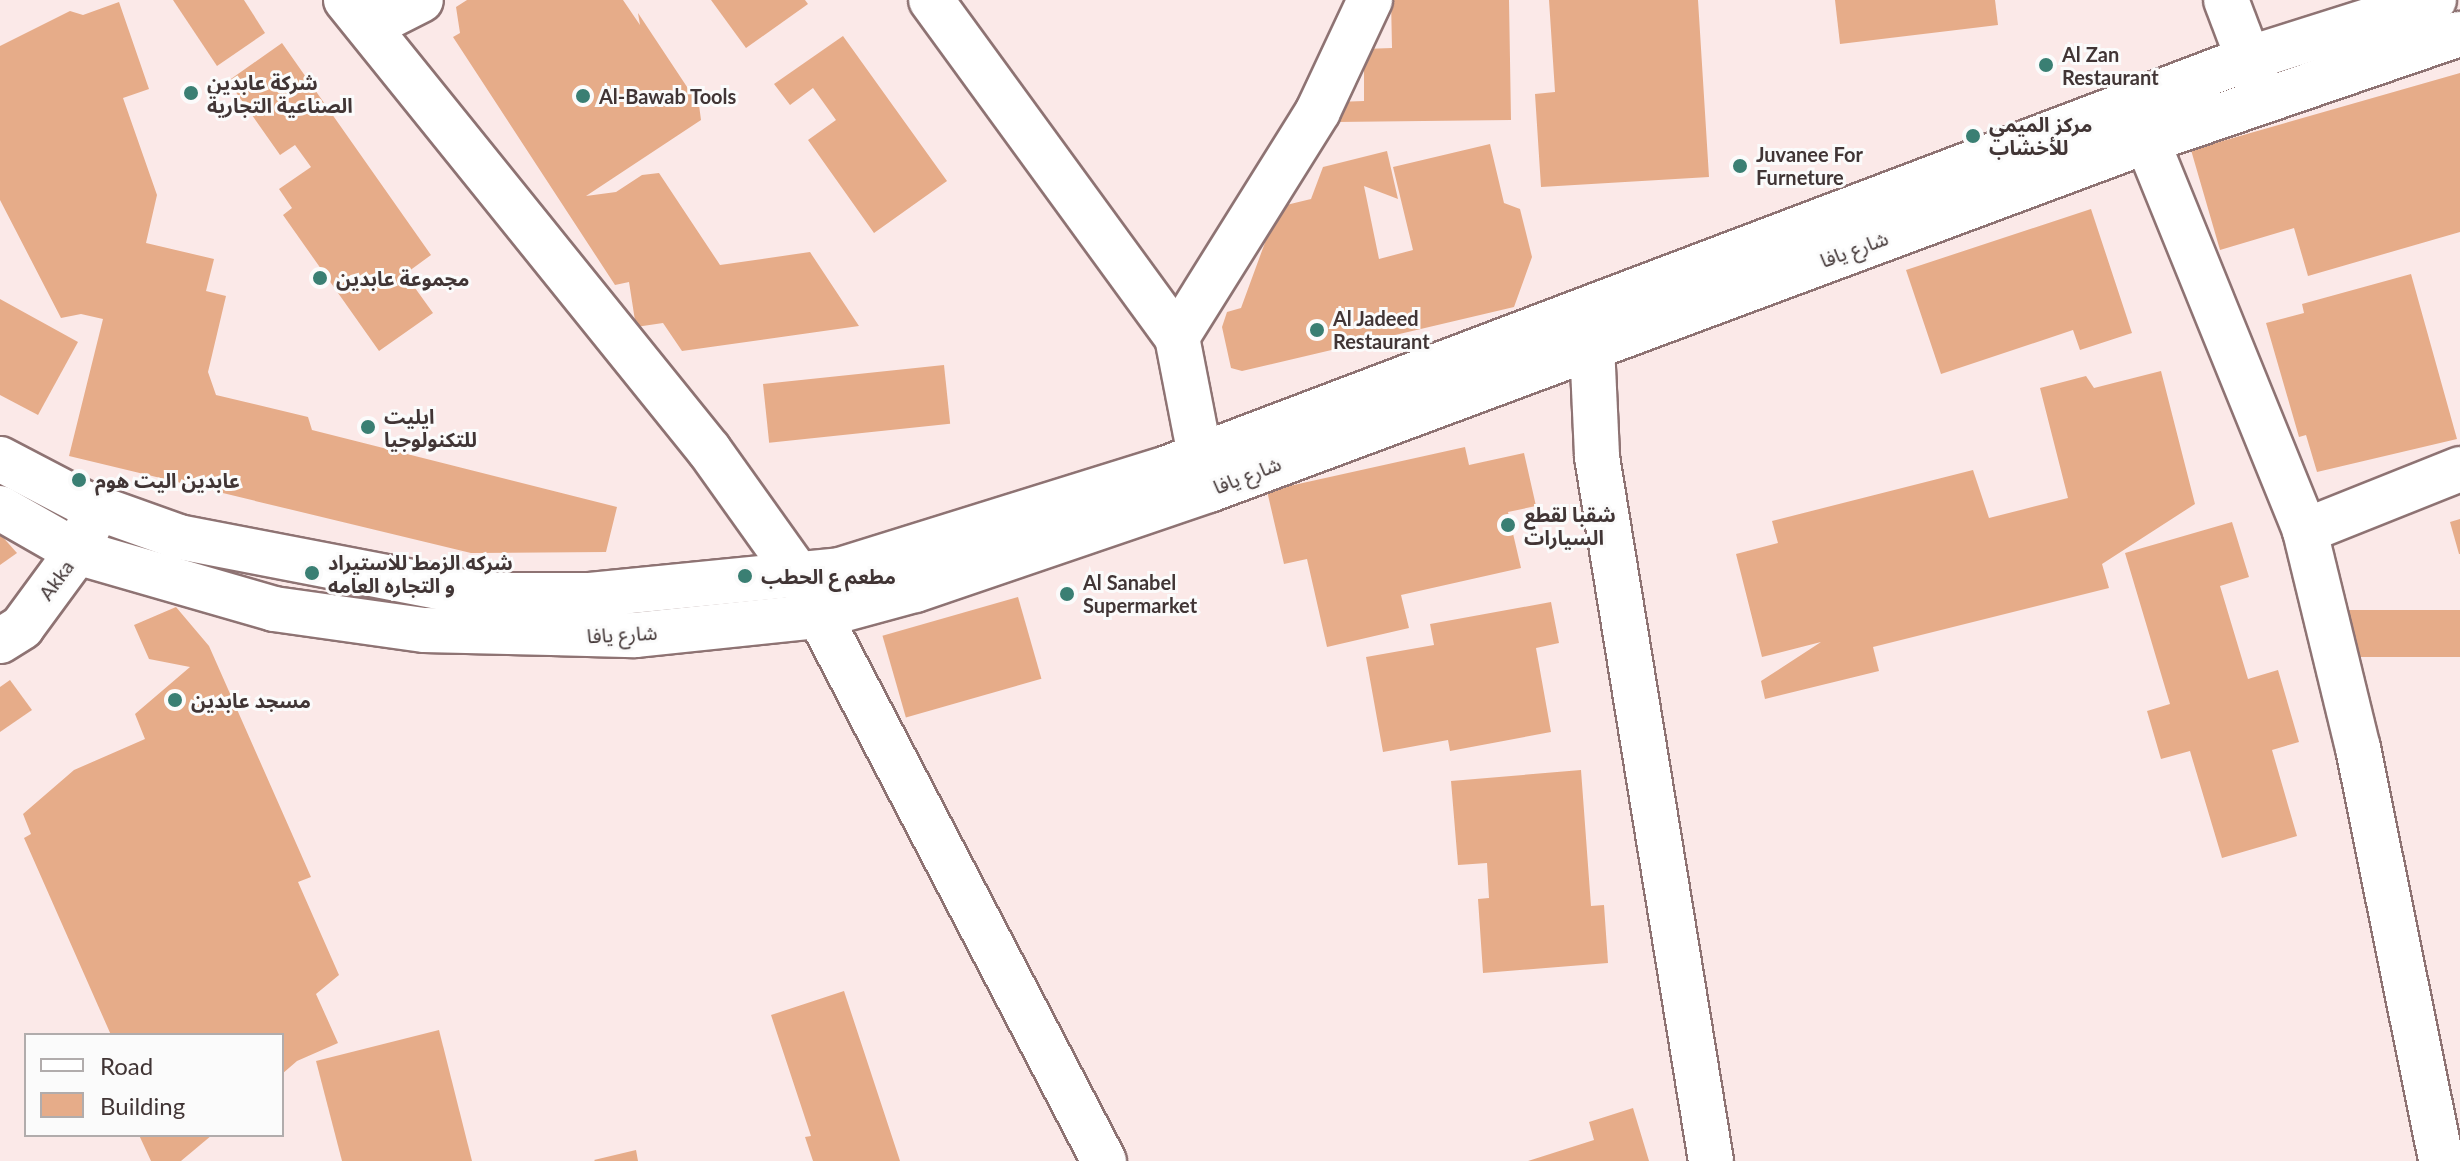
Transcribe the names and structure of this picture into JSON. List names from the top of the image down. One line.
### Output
{"streets":{"main road":["شارع يافا","Akka"]},"crossings":[["شارع يافا","Akka"]],"places":["Al Zan Restaurant","شركة عابدين الصناعية التجارية","Al-Bawab Tools","مركز الميمي للأخشاب","Juvanee For Furneture","مجموعة عابدين","Al Jadeed Restaurant","ايليت للتكنولوجيا","عابدين اليت هوم","شقبا لقطع السيارات","شركه الزمط للاستيراد و التجاره العامه","مطعم ع الحطب","Al Sanabel Supermarket","مسجد عابدين"],"legend":["Road","Building"]}
